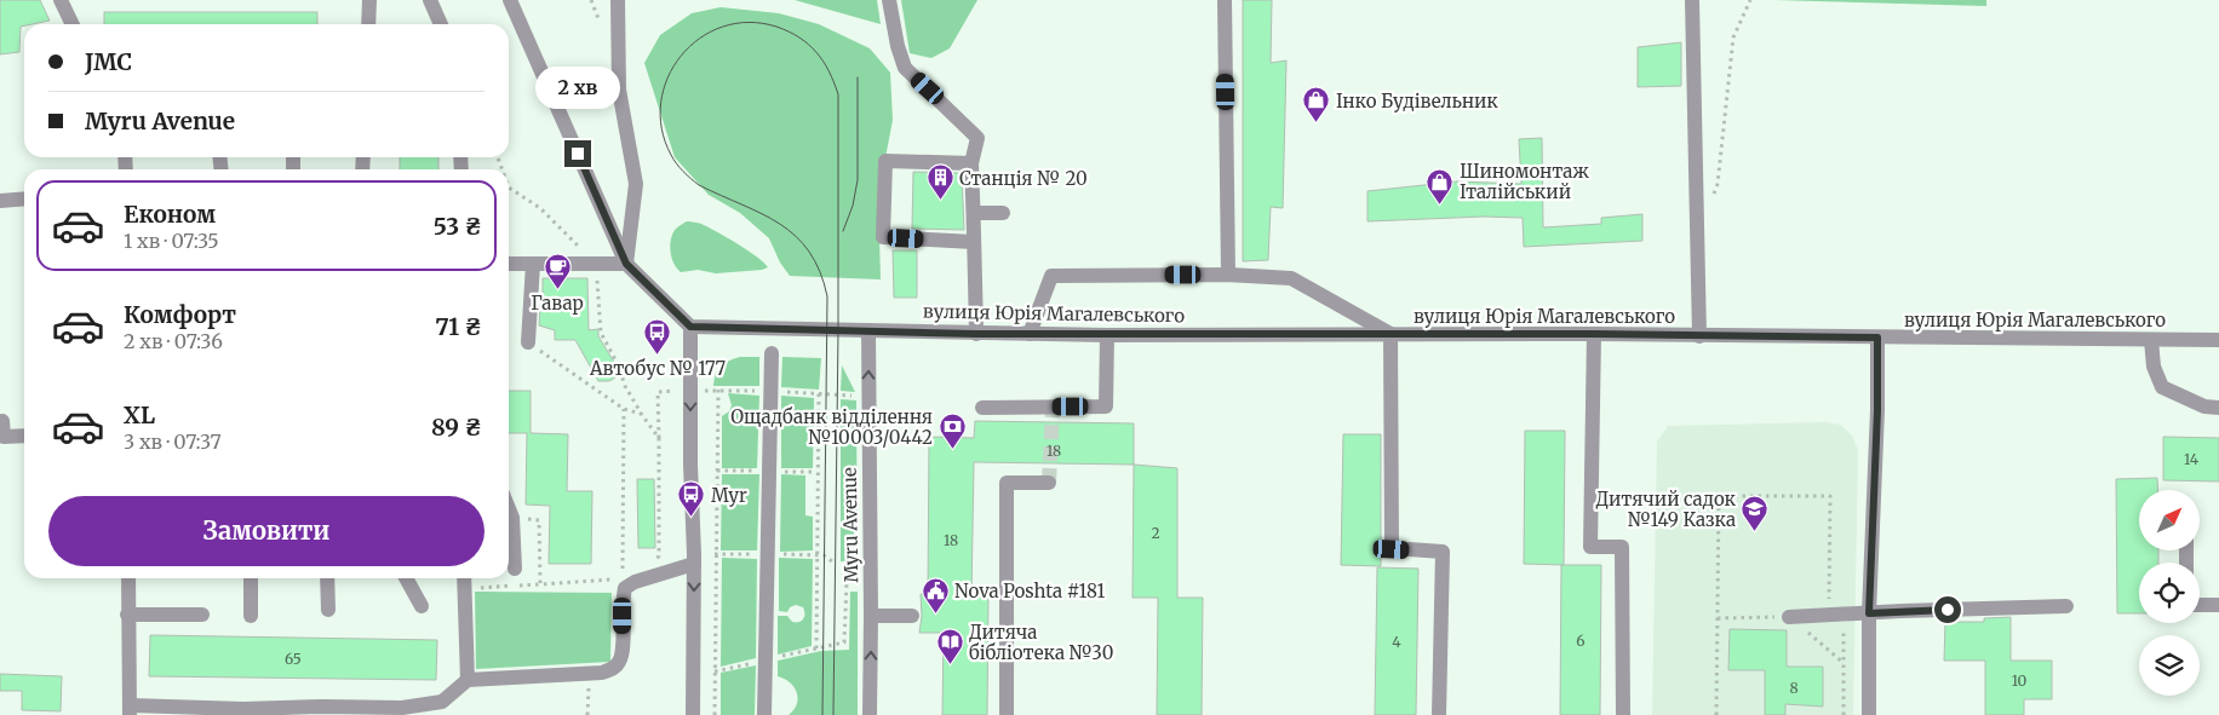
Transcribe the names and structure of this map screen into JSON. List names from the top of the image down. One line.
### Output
{"streets":{"street":["вулиця Юрія Магалевського","Myru Avenue"]},"crossings":[["вулиця Юрія Магалевського","Myru Avenue"]],"places":{"shop":["Інко Будівельник","Шиномонтаж Італійський"],"building":["Станція № 20"],"cafe":["Гавар"],"bus stop":["Автобус № 177","Myr"],"bank":["Ощадбанк відділення №10003/0442"],"school or university":["Дитячий садок №149 Казка"],"public building":["Nova Poshta #181"],"library":["Дитяча бібліотека №30"]},"house_numbers":["18","14","2","18","6","4","65","10","8"],"north":"top right","page":{"banner":["JMC","Myru Avenue"],"bubble":"2 хв","list":[{"name":"Економ","note":"1 хв · 07:35","value":"53 ₴"},{"name":"Комфорт","note":"2 хв · 07:36","value":"71 ₴"},{"name":"XL","note":"3 хв · 07:37","value":"89 ₴"}],"buttons":"Замовити"}}
